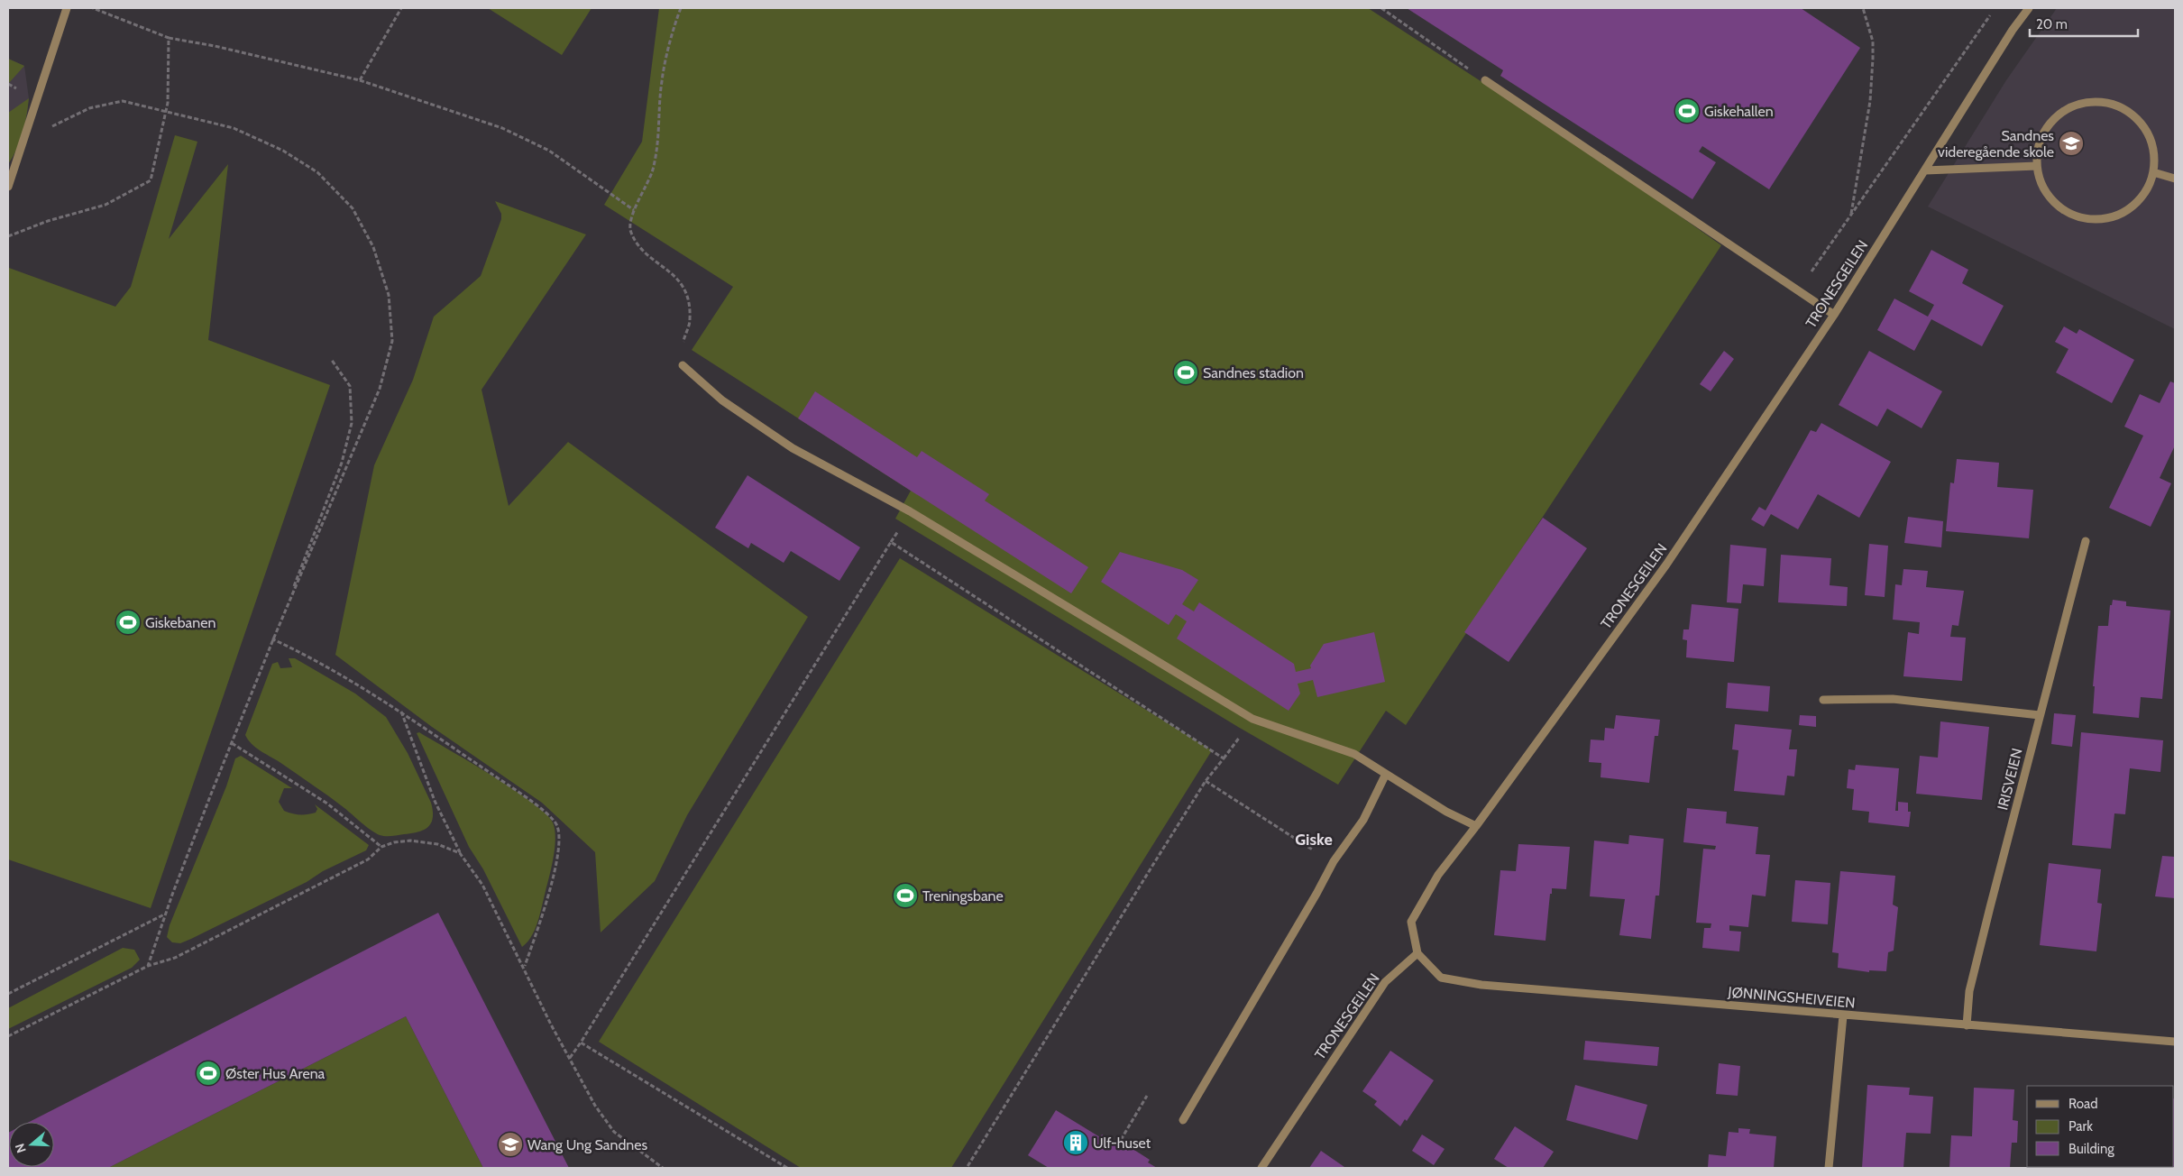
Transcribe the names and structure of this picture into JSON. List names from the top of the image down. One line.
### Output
{"streets":{"street":["TRONESGEILEN","IRISVEIEN","JØNNINGSHEIVEIEN"]},"crossings":[["TRONESGEILEN","JØNNINGSHEIVEIEN"],["IRISVEIEN","JØNNINGSHEIVEIEN"]],"districts":["Giske"],"places":{"sports":["Giskehallen","Sandnes stadion","Giskebanen","Treningsbane","Øster Hus Arena"],"school or university":["Sandnes videregående skole","Wang Ung Sandnes"],"building":["Ulf-huset"]},"legend":["Road","Park","Building"],"scale_bar":"20 m","north":"left"}
